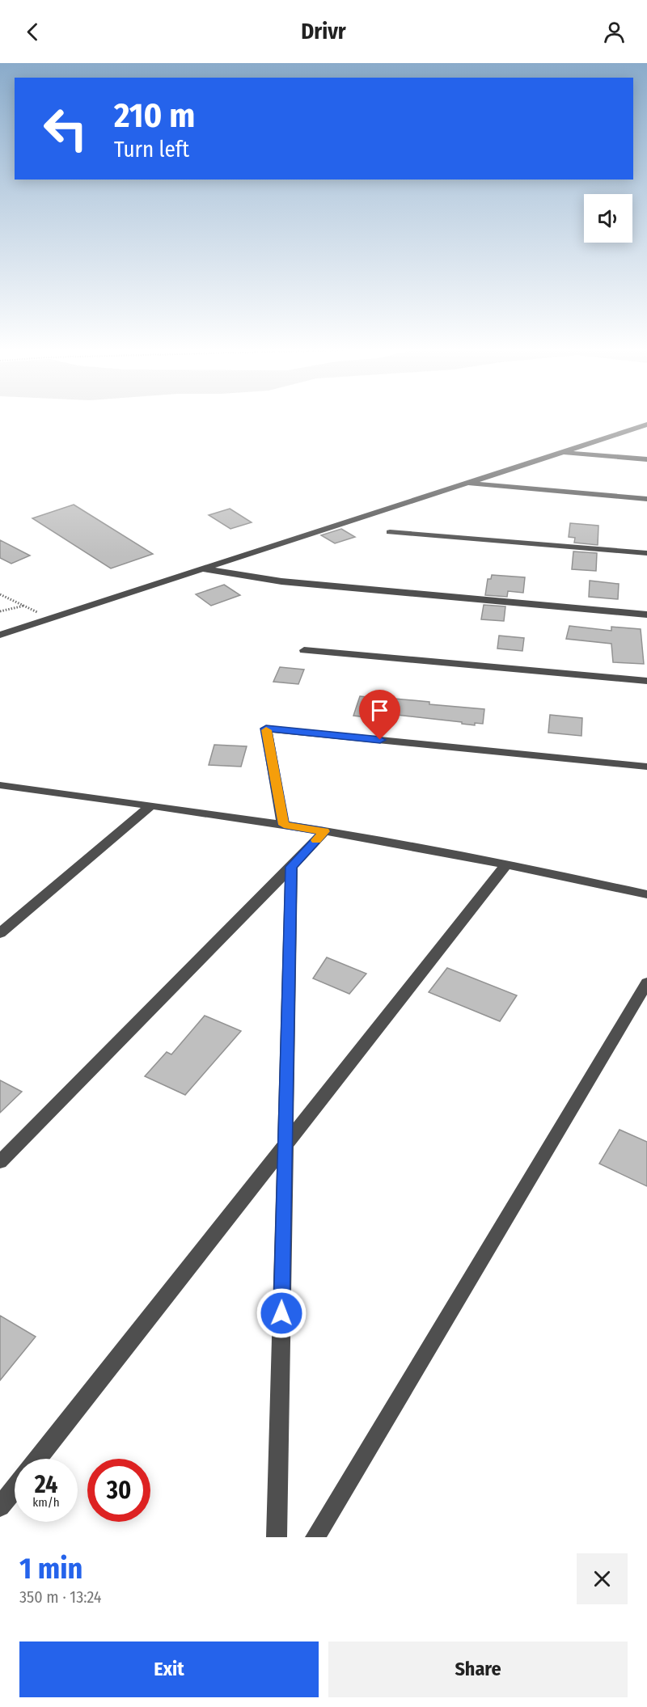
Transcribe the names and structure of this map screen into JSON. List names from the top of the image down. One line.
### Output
{"page":{"header":"Drivr","turn":["210 m","Turn left"],"speed":"24 km/h","limit":"30","heading":["1 min","350 m · 13:24"],"buttons":["Exit","Share"]}}
